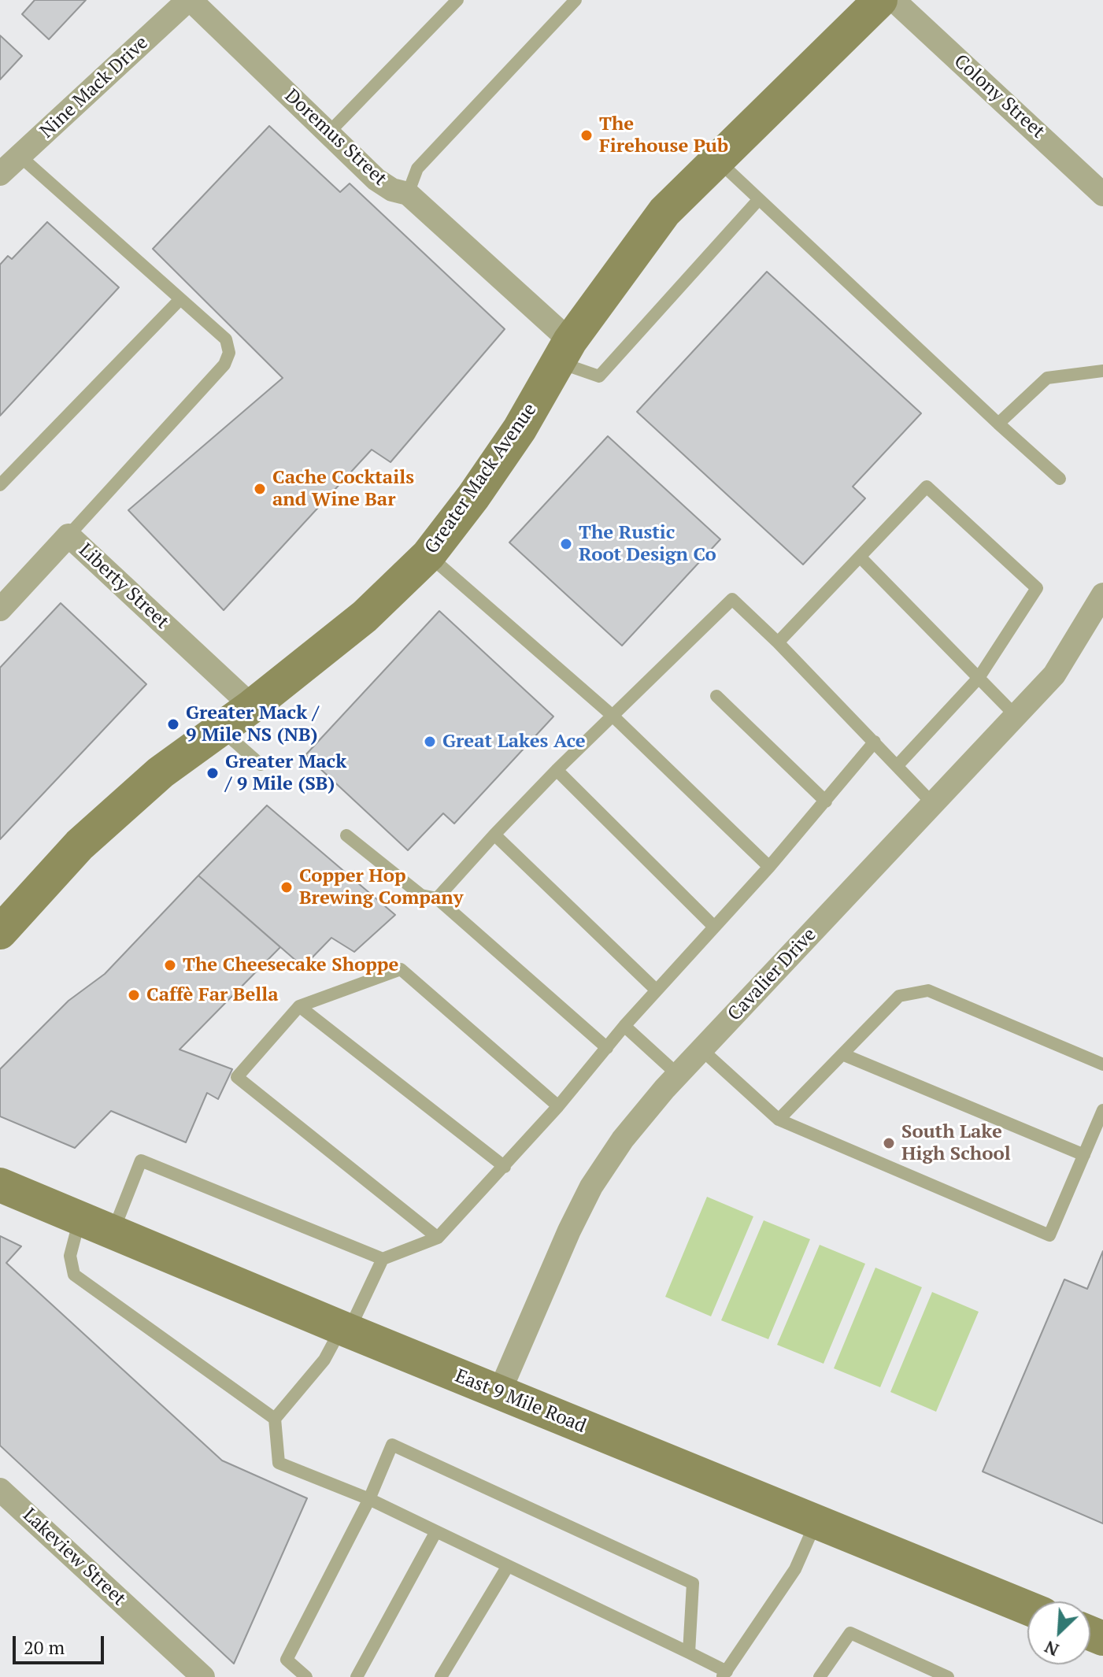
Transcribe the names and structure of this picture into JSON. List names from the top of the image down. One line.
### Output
{"streets":{"street":["Nine Mack Drive","Colony Street","Doremus Street","Greater Mack Avenue","Liberty Street","Cavalier Drive","East 9 Mile Road","Lakeview Street"]},"crossings":[["Nine Mack Drive","Doremus Street"],["Doremus Street","Greater Mack Avenue"],["Greater Mack Avenue","Liberty Street"],["Cavalier Drive","East 9 Mile Road"]],"places":["The Firehouse Pub","Cache Cocktails and Wine Bar","The Rustic Root Design Co","Greater Mack / 9 Mile NS (NB)","Great Lakes Ace","Greater Mack / 9 Mile (SB)","Copper Hop Brewing Company","The Cheesecake Shoppe","Caffè Far Bella","South Lake High School"],"scale_bar":"20 m","north":"bottom left"}
